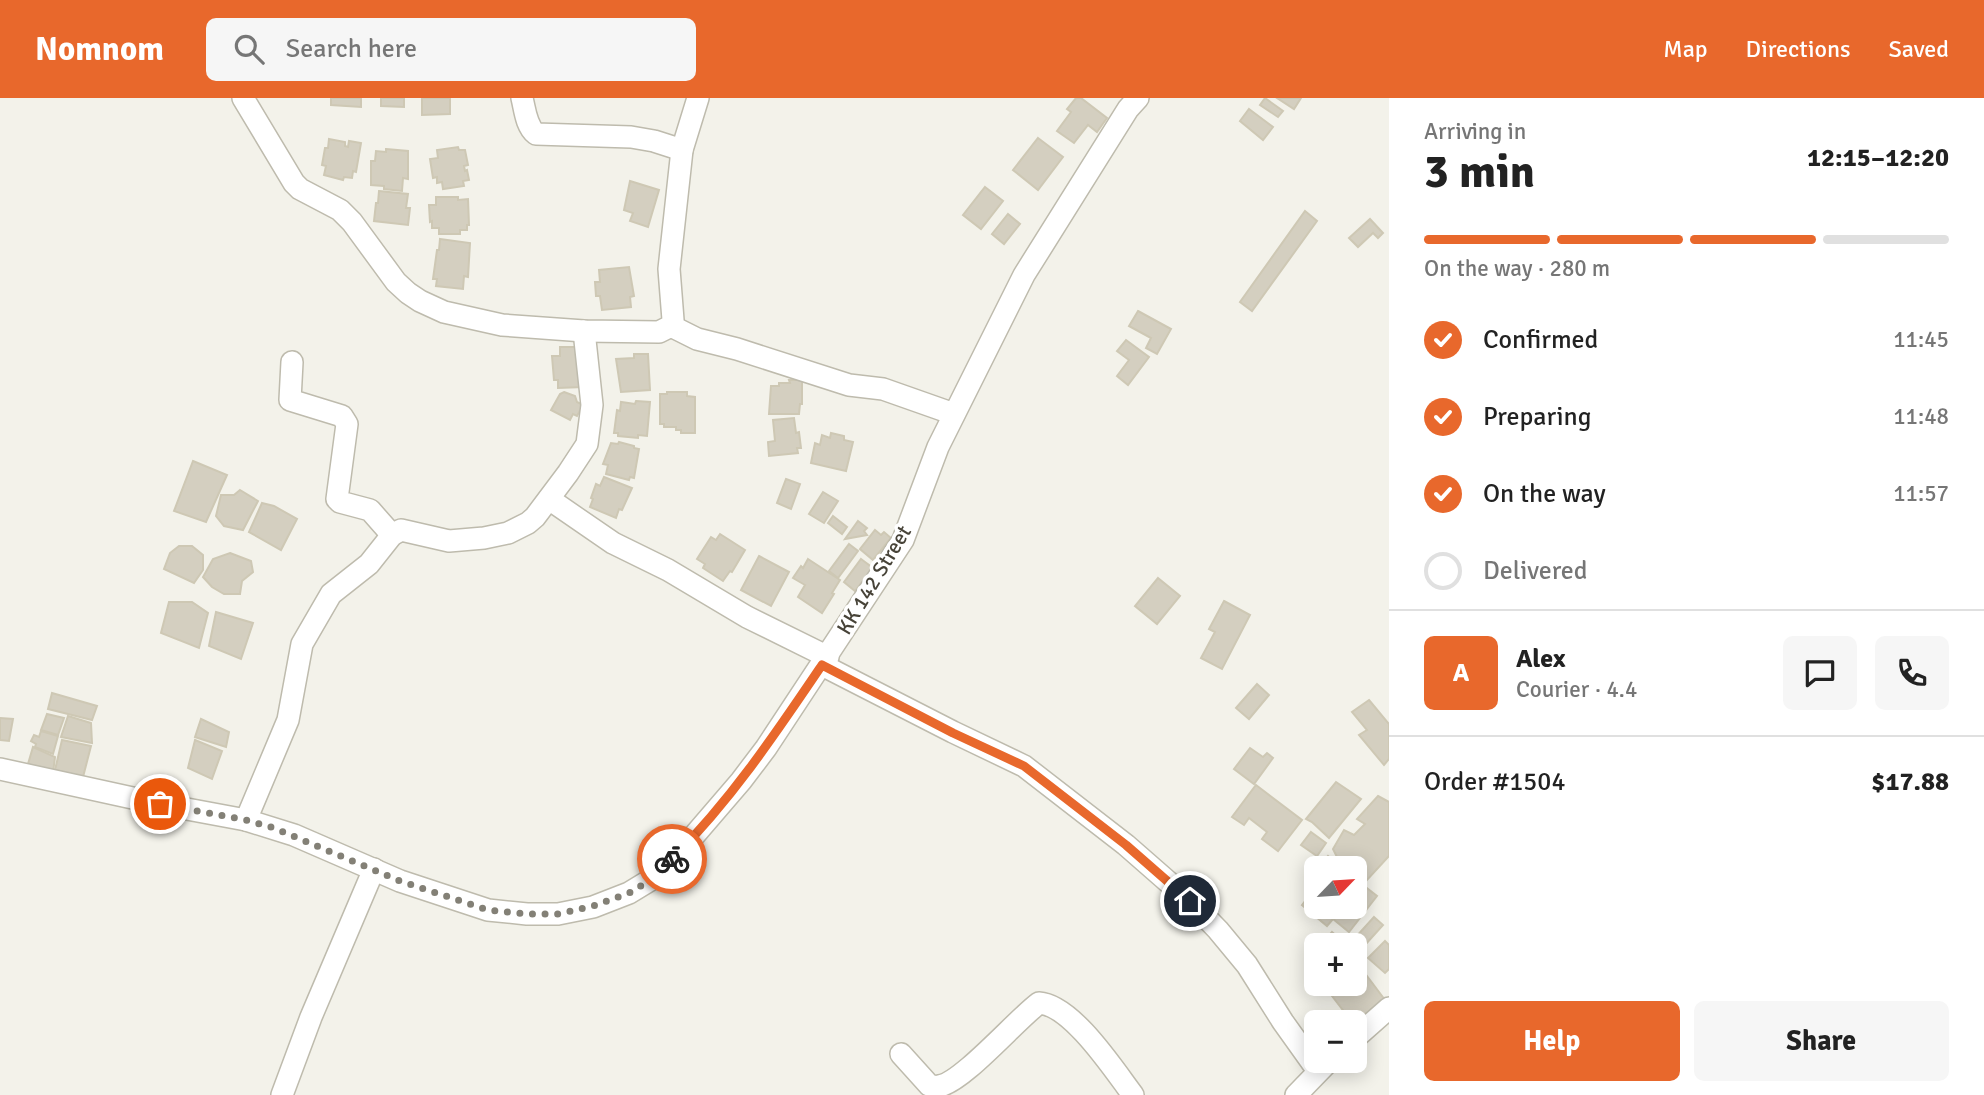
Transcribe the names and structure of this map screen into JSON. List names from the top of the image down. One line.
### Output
{"streets":{"street":["KK 142 Street"]},"north":"top right","page":{"header":"Nomnom","search":"Search here","nav":["Map","Directions","Saved"],"heading":["3 min","Arriving in","12:15–12:20"],"panel":["Alex","Courier · 4.4","Order #1504","$17.88"],"bar":"On the way · 280 m","list":[["Confirmed","11:45"],["Preparing","11:48"],["On the way","11:57"],"Delivered"],"round":"A","map_buttons":["+","−"],"buttons":["Help","Share"]}}
